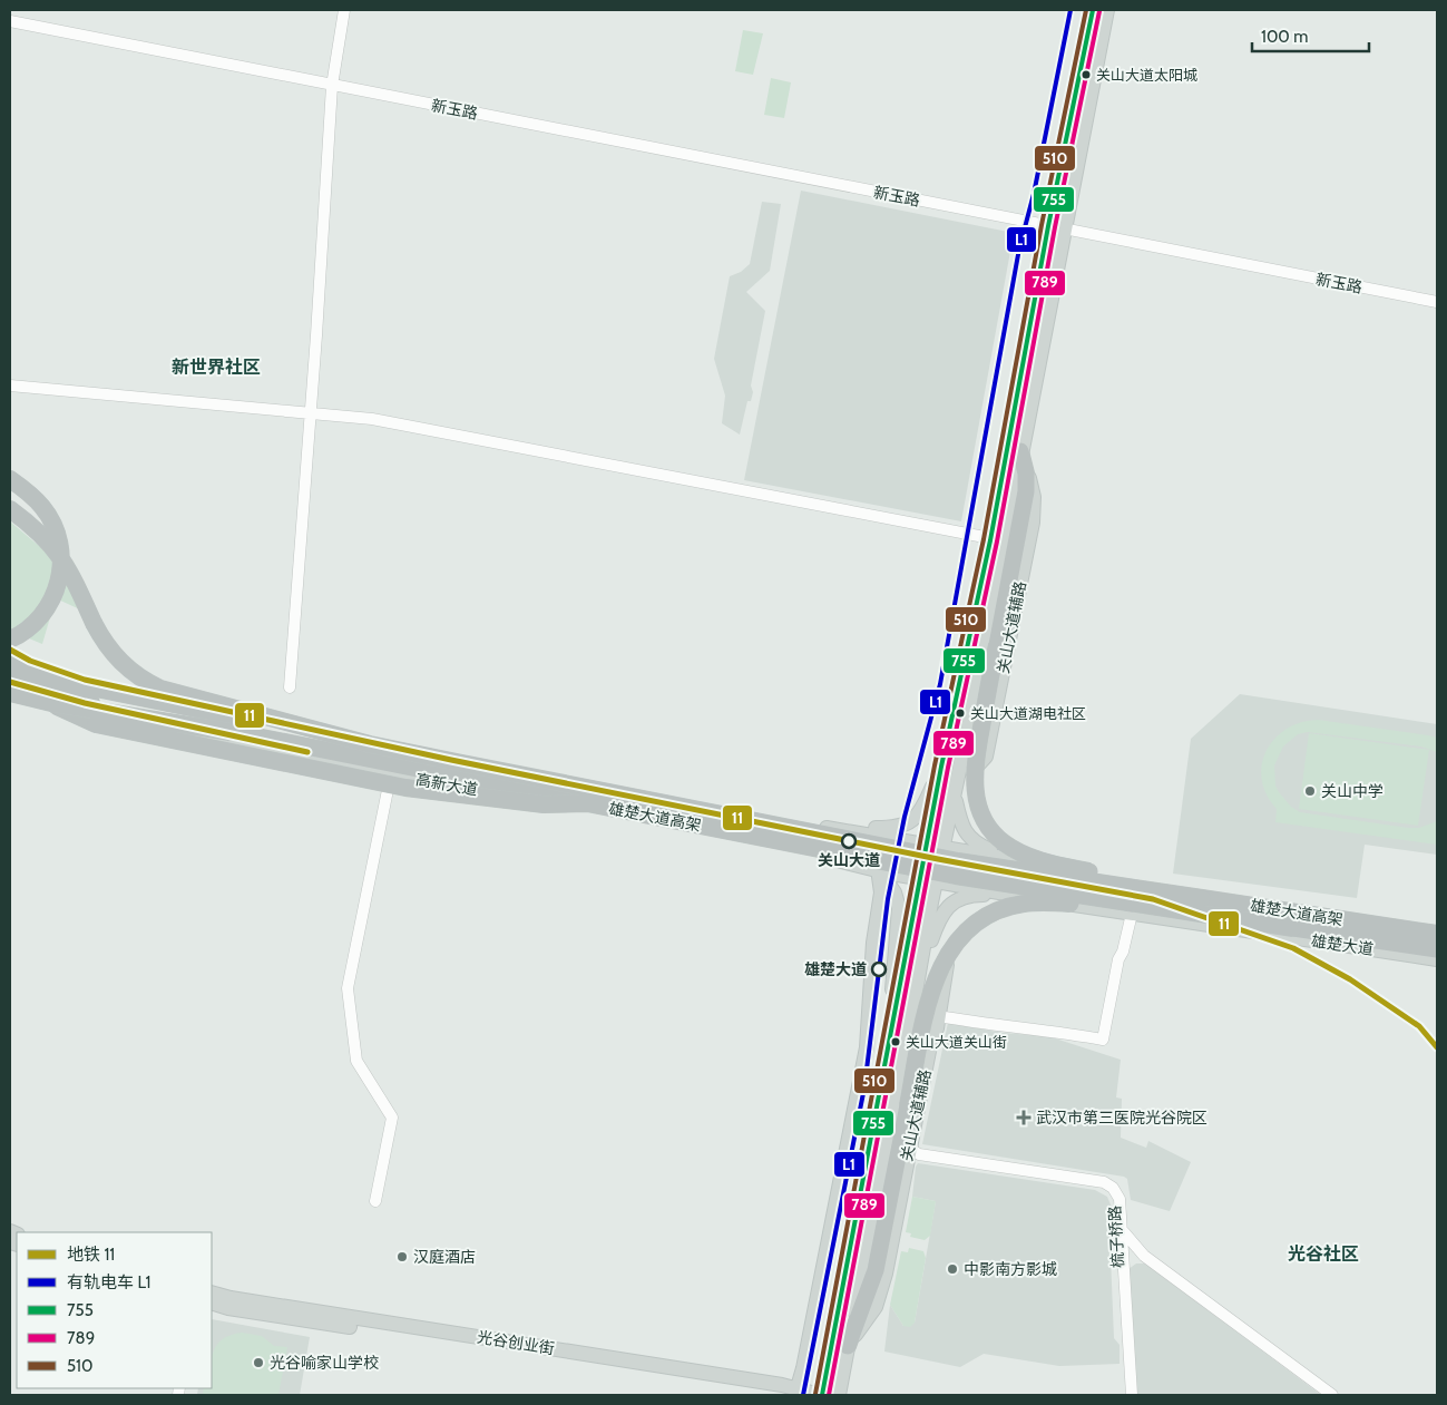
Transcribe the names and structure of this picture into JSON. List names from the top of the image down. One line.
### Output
{"streets":{"highway":["雄楚大道高架"],"main road":["关山大道辅路","高新大道","雄楚大道","光谷创业街"],"street":["新玉路","梳子桥路"]},"crossings":[["关山大道辅路","雄楚大道"],["关山大道辅路","梳子桥路"],["高新大道","雄楚大道"]],"districts":["新世界社区","光谷社区"],"places":{"other":["关山大道太阳城","关山大道湖电社区","关山中学","关山大道","雄楚大道","关山大道关山街","汉庭酒店","中影南方影城","光谷喻家山学校"],"health":["武汉市第三医院光谷院区"]},"lines":["tram line L1","transit line 755","transit line 510","transit line 789","metro line 11"],"legend":["地铁 11","有轨电车 L1","755","789","510"],"scale_bar":"100 m"}
